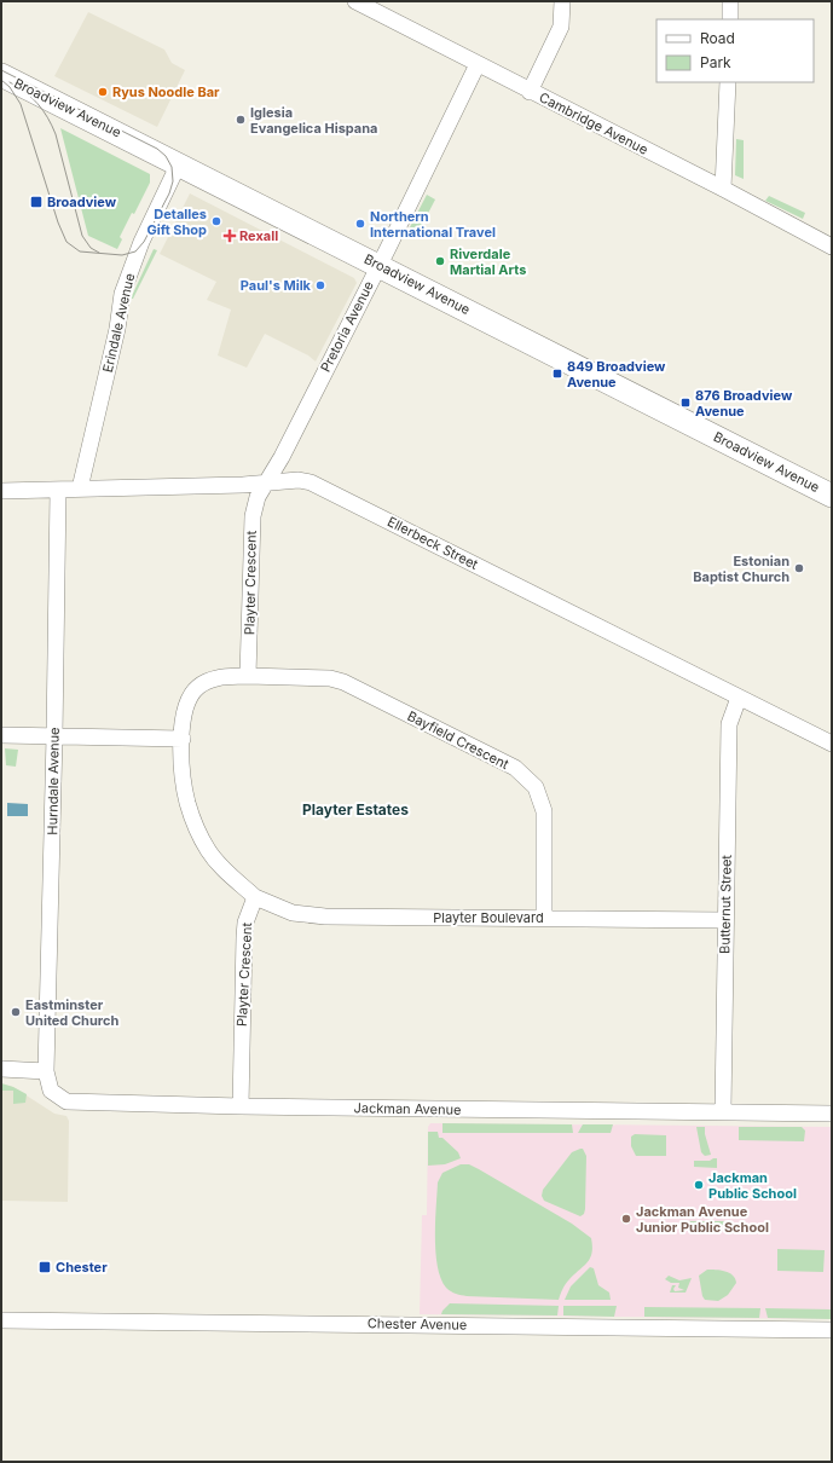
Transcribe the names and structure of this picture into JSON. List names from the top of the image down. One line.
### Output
{"streets":{"main road":["Broadview Avenue"],"street":["Cambridge Avenue","Erindale Avenue","Pretoria Avenue","Ellerbeck Street","Playter Crescent","Bayfield Crescent","Hurndale Avenue","Butternut Street","Playter Boulevard","Jackman Avenue","Chester Avenue"]},"crossings":[["Broadview Avenue","Erindale Avenue"],["Broadview Avenue","Pretoria Avenue"],["Cambridge Avenue","Pretoria Avenue"],["Erindale Avenue","Ellerbeck Street"],["Pretoria Avenue","Ellerbeck Street"],["Pretoria Avenue","Playter Crescent"],["Ellerbeck Street","Playter Crescent"],["Ellerbeck Street","Hurndale Avenue"],["Ellerbeck Street","Butternut Street"],["Playter Crescent","Bayfield Crescent"],["Playter Crescent","Playter Boulevard"],["Playter Crescent","Jackman Avenue"],["Bayfield Crescent","Playter Boulevard"],["Hurndale Avenue","Jackman Avenue"],["Butternut Street","Playter Boulevard"],["Butternut Street","Jackman Avenue"]],"districts":["Playter Estates"],"places":{"other":["Ryus Noodle Bar","Iglesia Evangelica Hispana","Detalles Gift Shop","Northern International Travel","Riverdale Martial Arts","Paul's Milk","Estonian Baptist Church","Eastminster United Church","Jackman Public School","Jackman Avenue Junior Public School"],"transit":["Broadview","849 Broadview Avenue","876 Broadview Avenue","Chester"],"health":["Rexall"]},"legend":["Road","Park"]}
